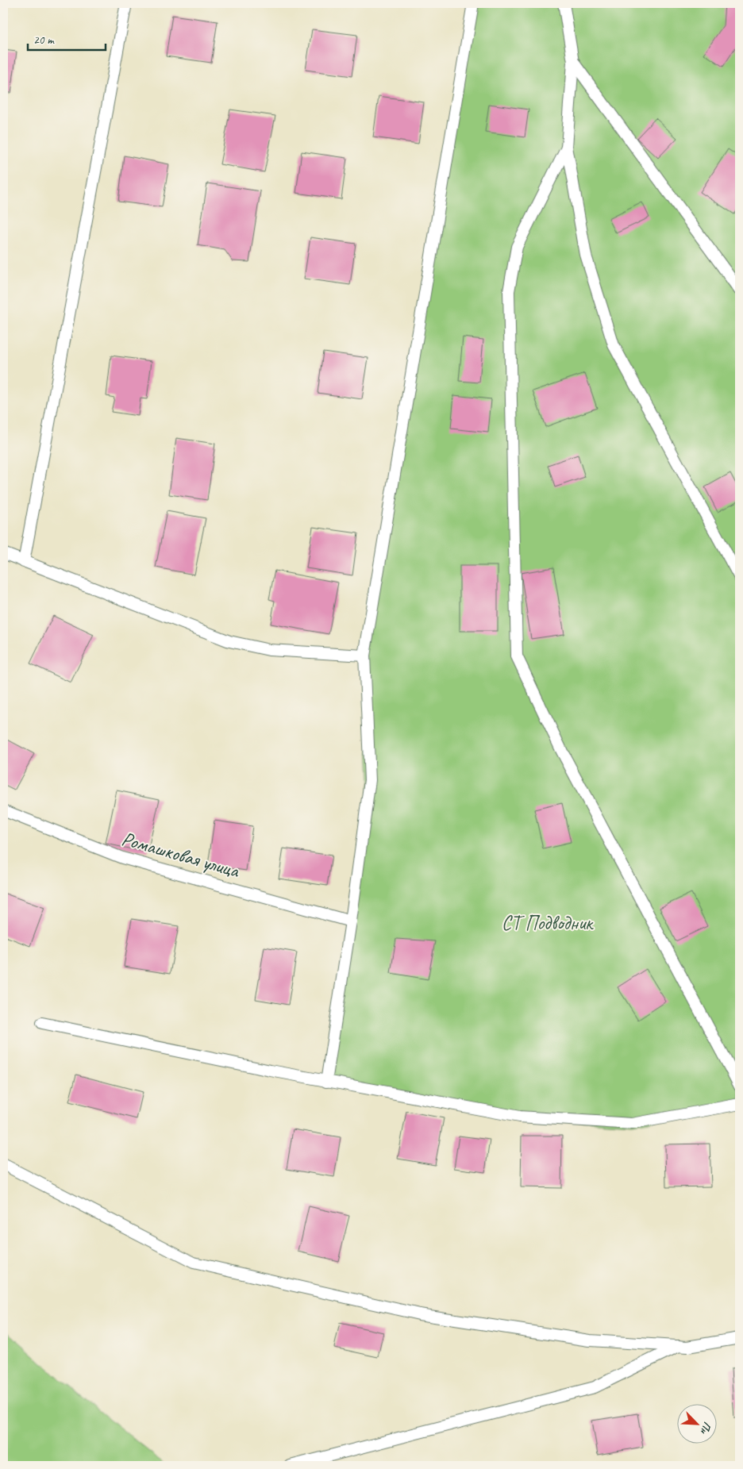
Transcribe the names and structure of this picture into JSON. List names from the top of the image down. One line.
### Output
{"streets":{"lane":["Ромашковая улица"]},"parks":["СТ Подводник"],"scale_bar":"20 m","north":"bottom right"}
